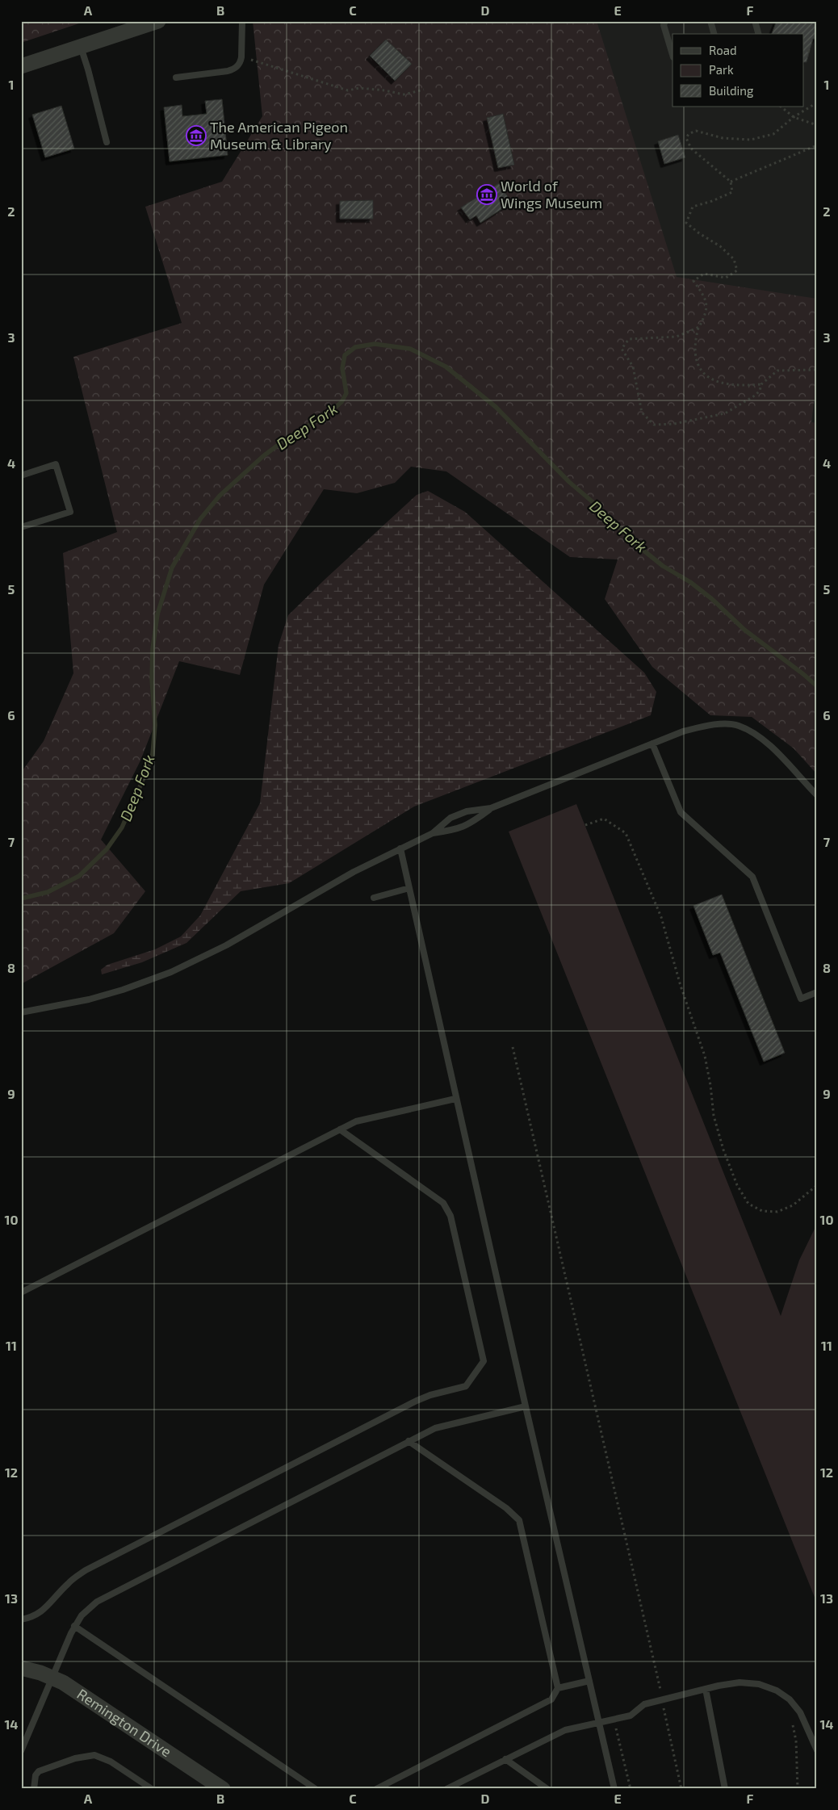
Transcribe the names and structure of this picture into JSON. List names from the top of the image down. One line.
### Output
{"streets":{"street":["Remington Drive"]},"water":["Deep Fork"],"places":{"museum":["The American Pigeon Museum & Library","World of Wings Museum"]},"legend":["Road","Park","Building"],"grid":{"columns":["A","B","C","D","E","F"],"rows":["1","2","3","4","5","6","7","8","9","10","11","12","13","14"]}}
